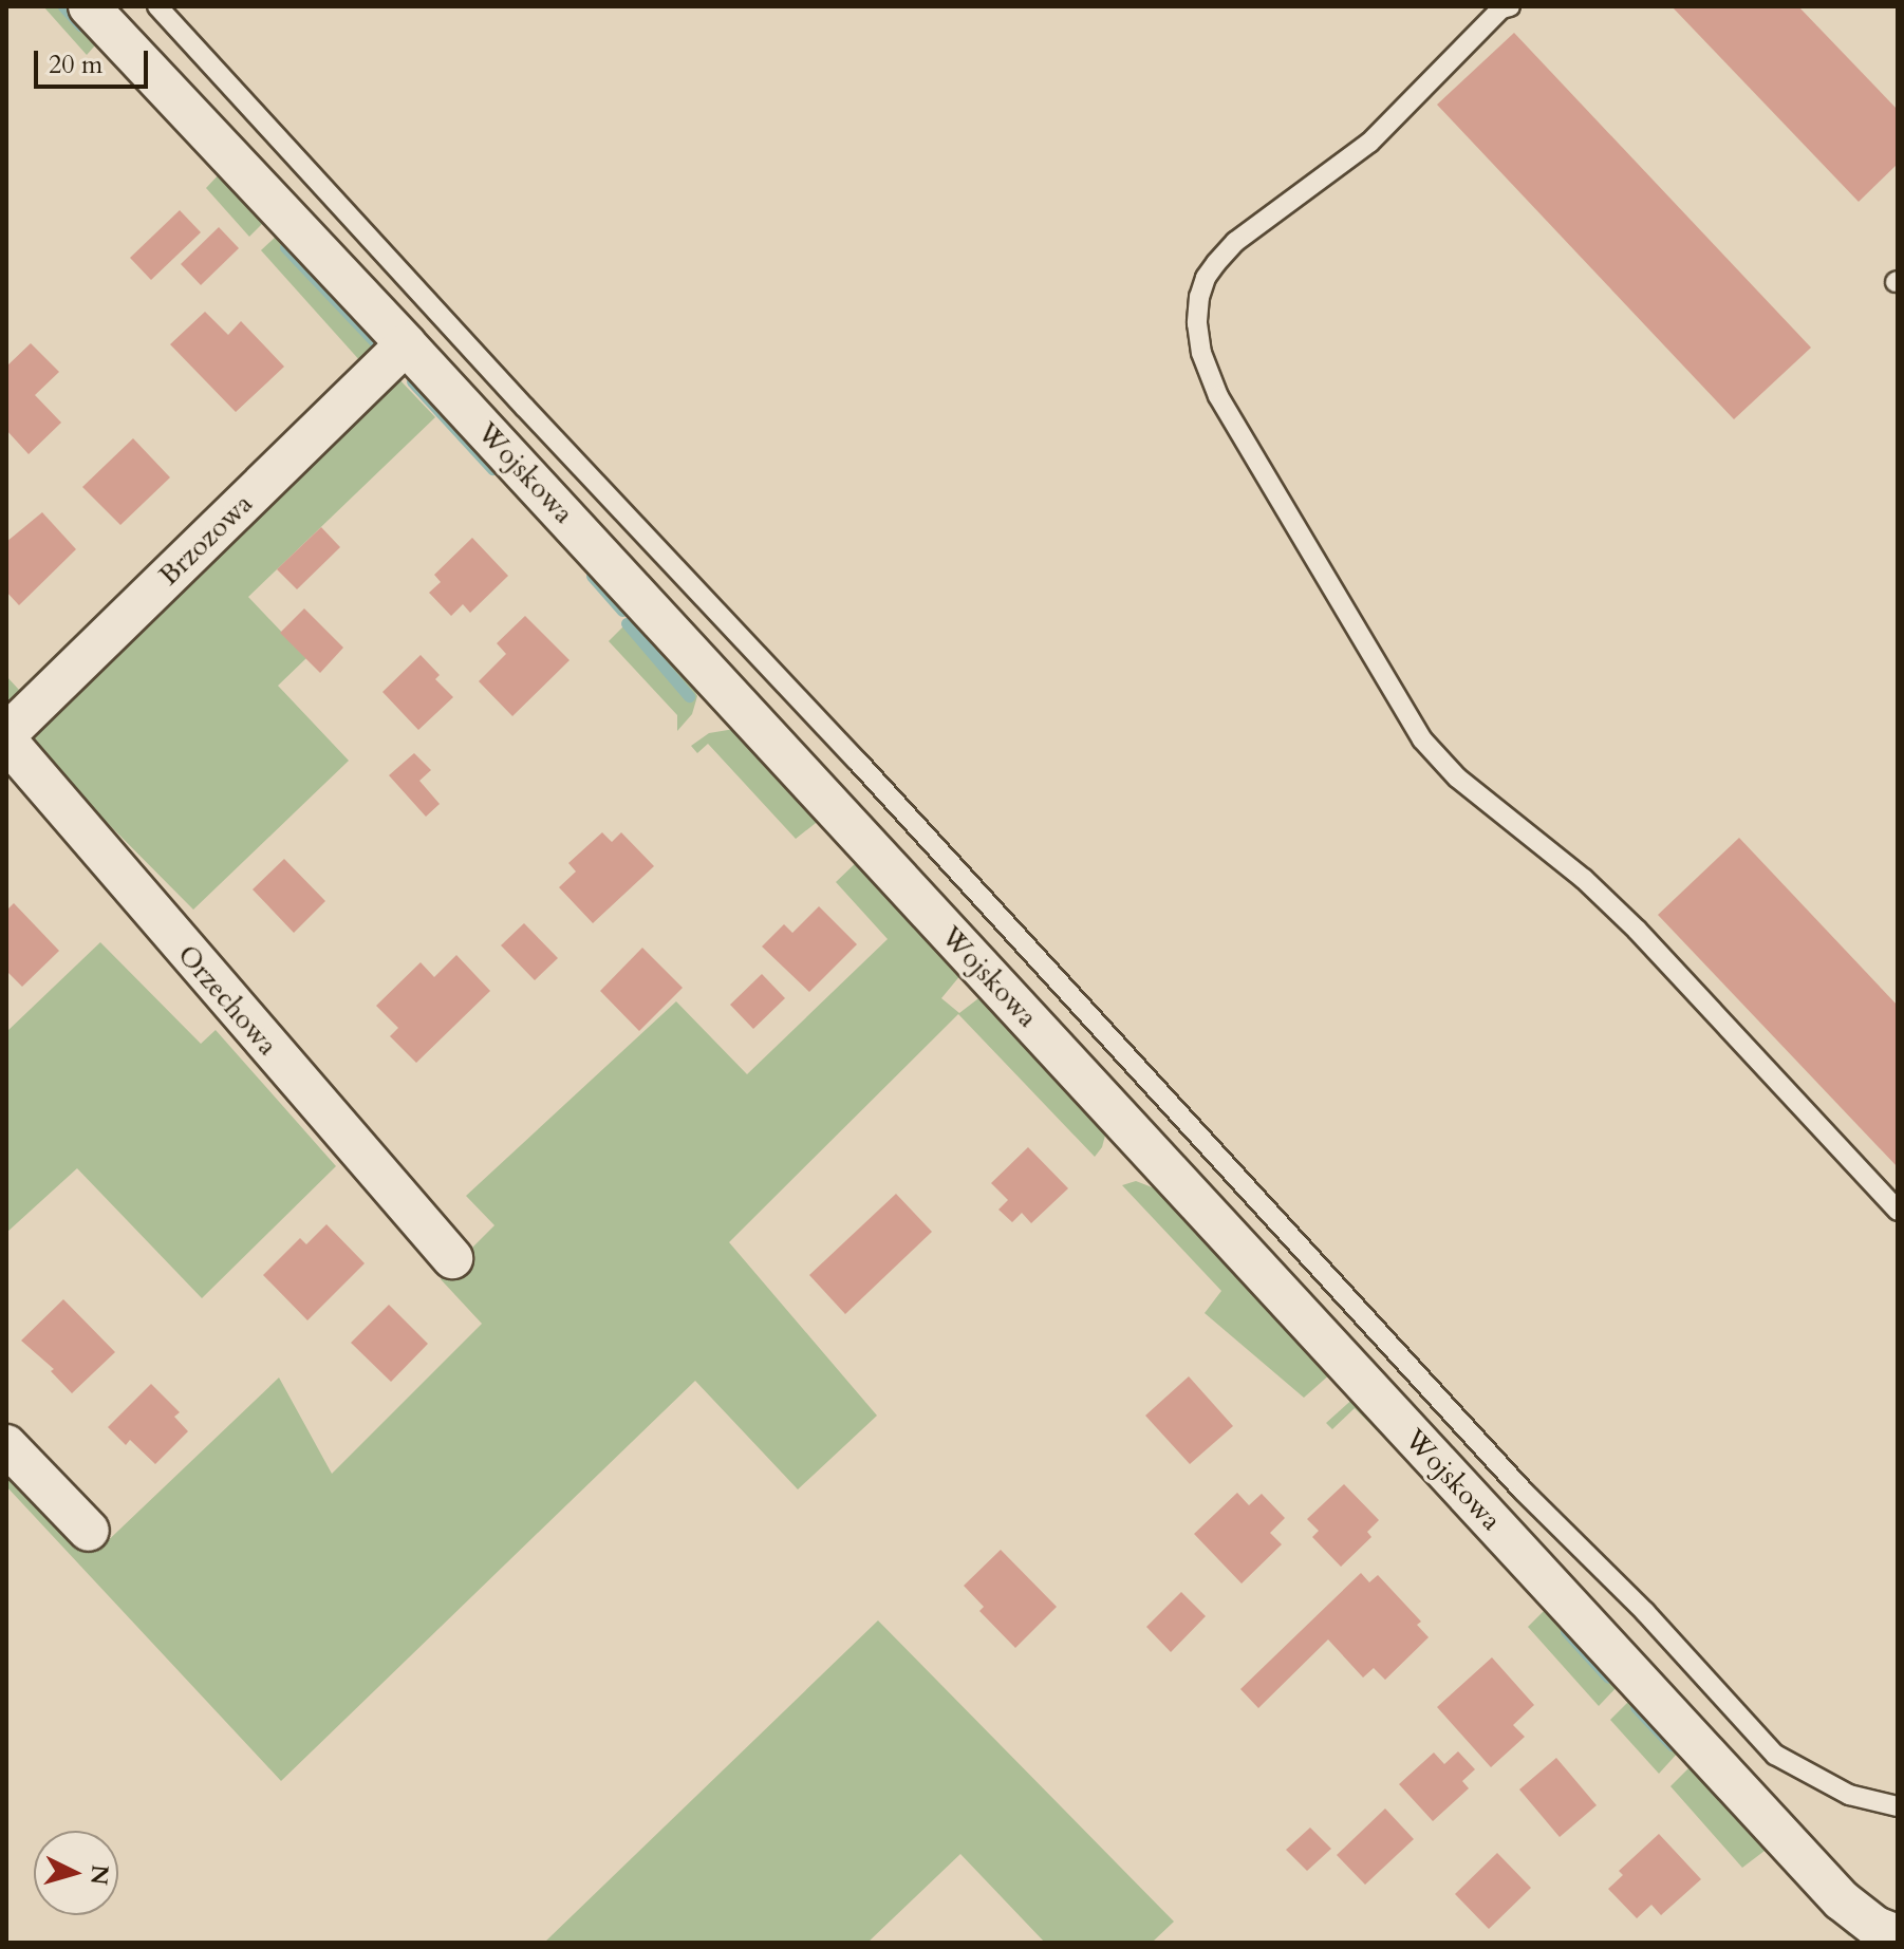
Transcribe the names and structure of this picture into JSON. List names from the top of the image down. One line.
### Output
{"streets":{"street":["Wojskowa","Brzozowa","Orzechowa"]},"crossings":[["Wojskowa","Brzozowa"],["Brzozowa","Orzechowa"]],"scale_bar":"20 m","north":"right"}
